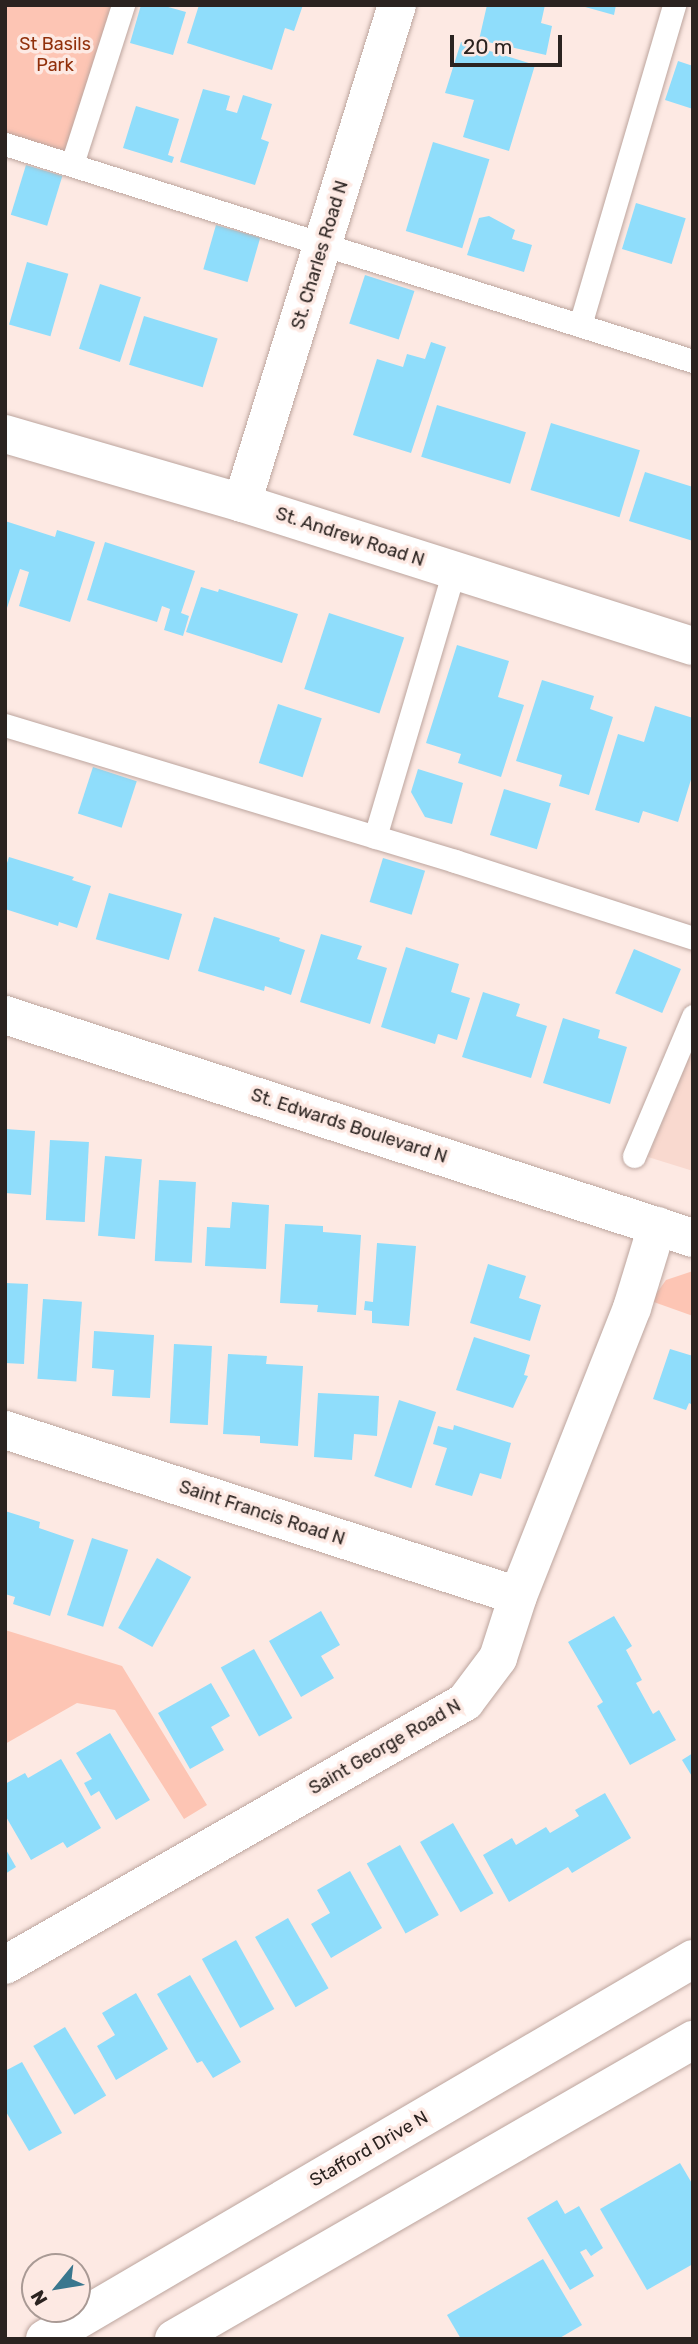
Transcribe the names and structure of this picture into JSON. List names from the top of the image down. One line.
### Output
{"streets":{"street":["St. Charles Road N","St. Andrew Road N","St. Edwards Boulevard N","Saint Francis Road N","Saint George Road N","Stafford Drive N"]},"crossings":[["St. Charles Road N","St. Andrew Road N"],["St. Edwards Boulevard N","Saint George Road N"],["Saint Francis Road N","Saint George Road N"]],"parks":["St Basils Park"],"scale_bar":"20 m","north":"bottom left"}
